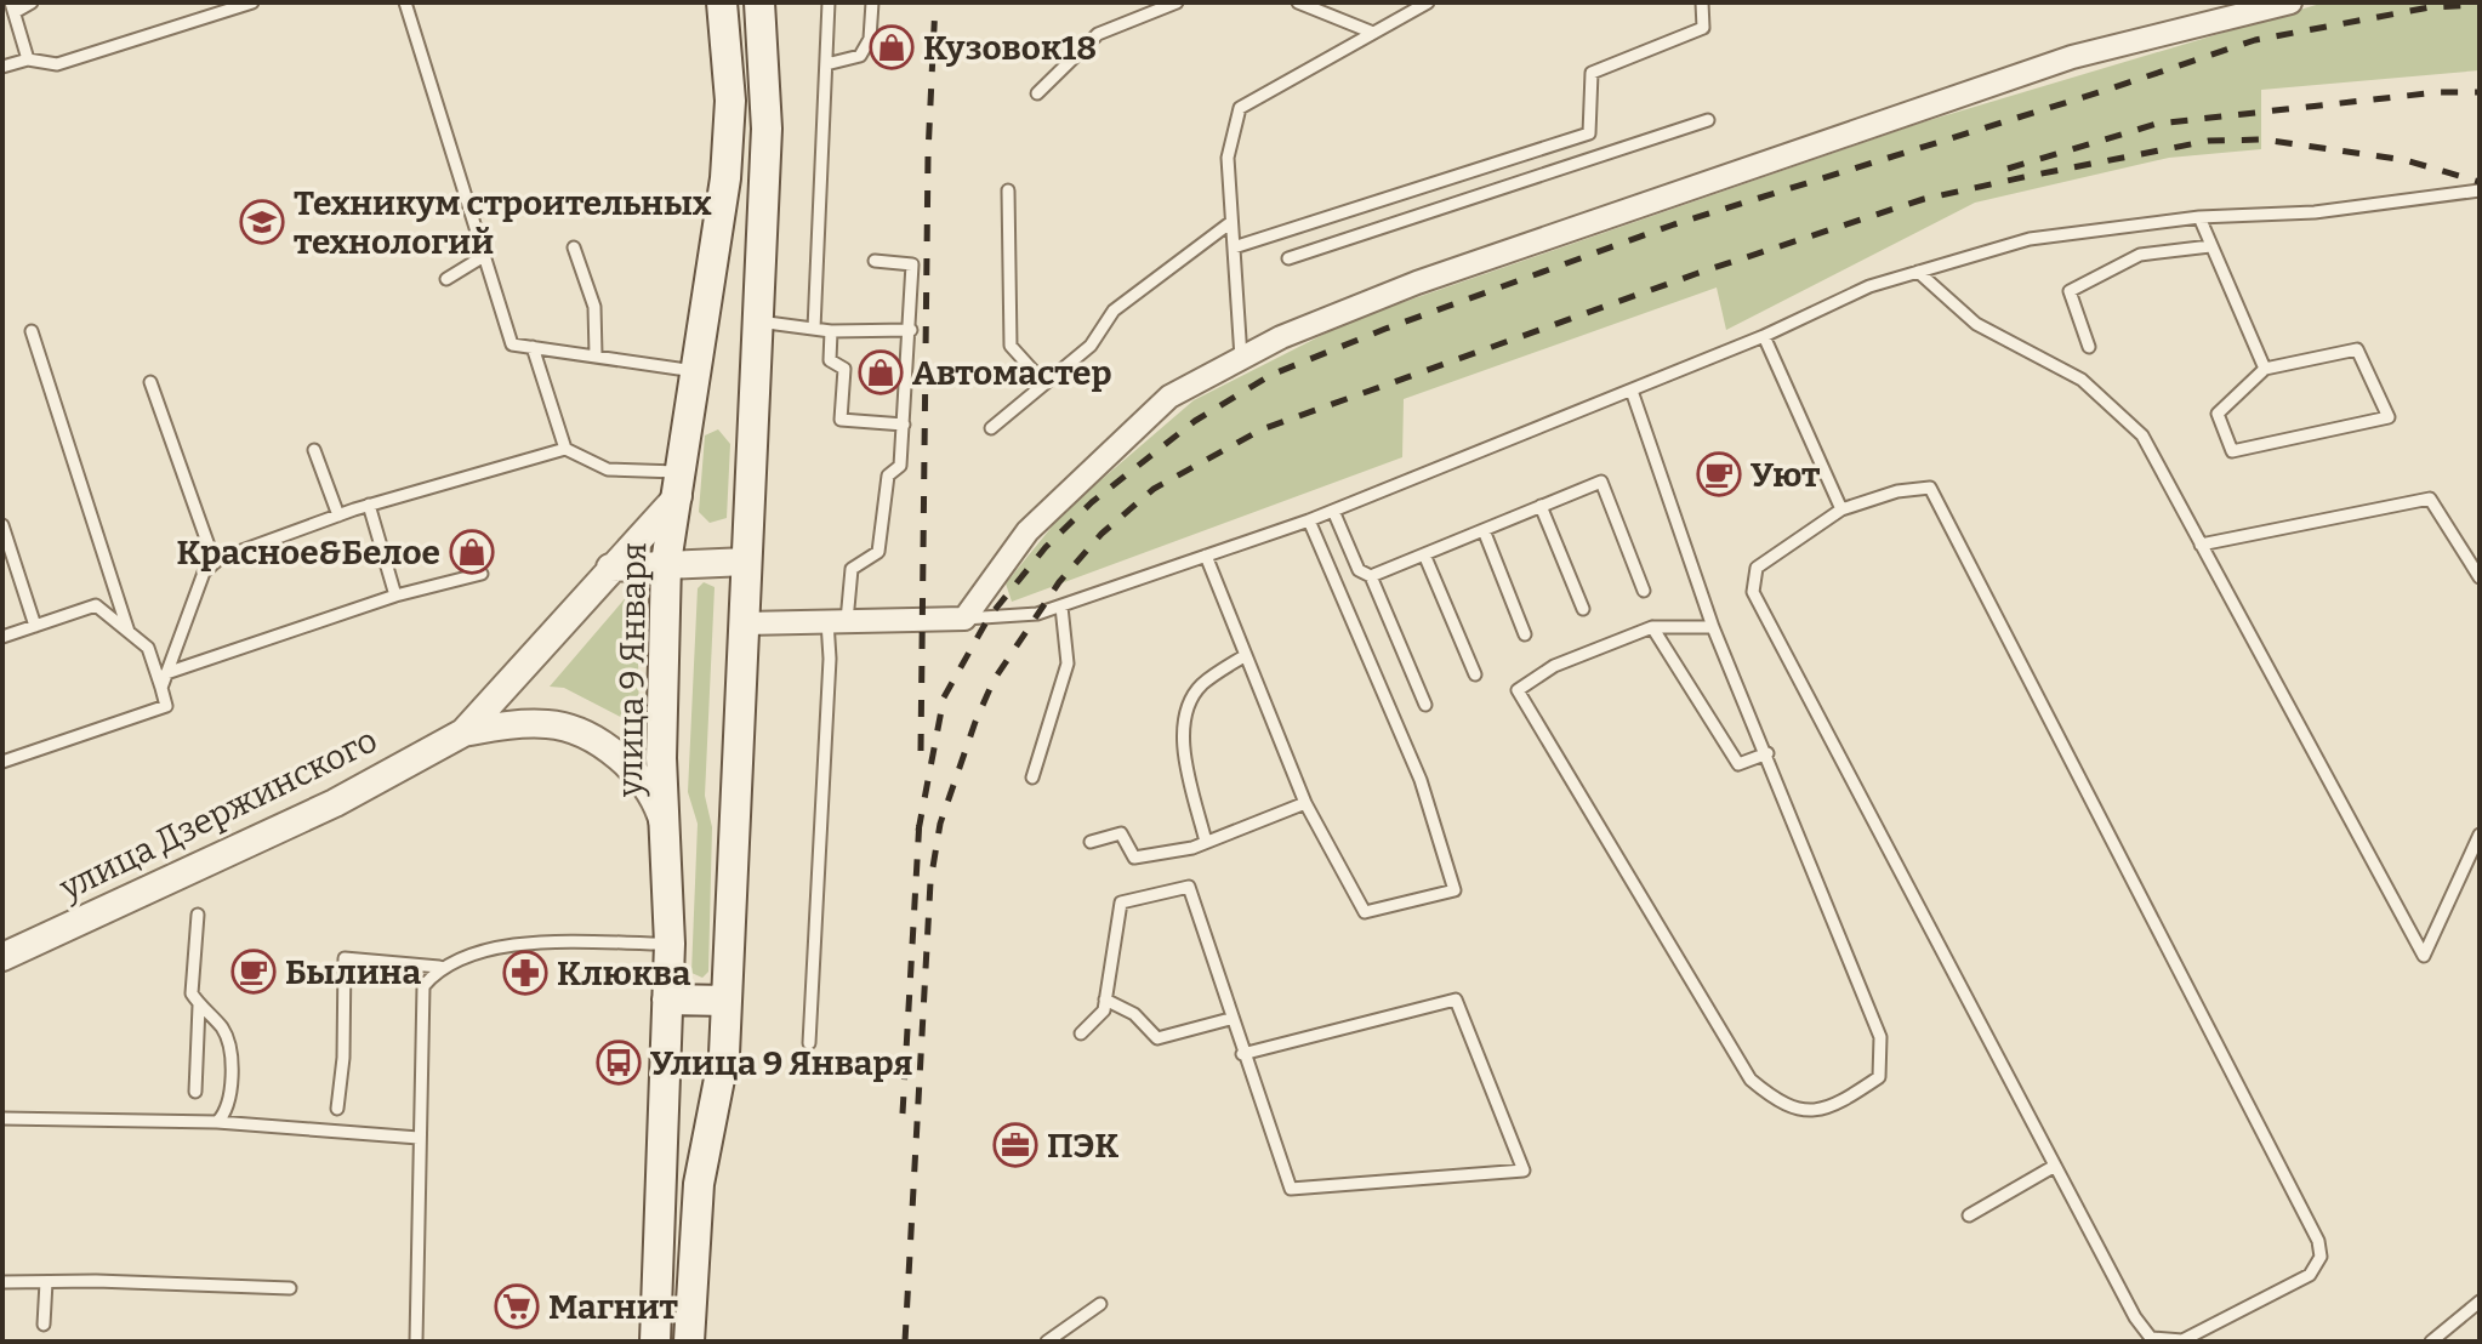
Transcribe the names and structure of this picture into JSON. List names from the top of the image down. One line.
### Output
{"streets":{"main road":["улица 9 Января"],"street":["улица Дзержинского"]},"crossings":[["улица 9 Января","улица Дзержинского"]],"places":{"shop":["Кузовок18","Автомастер","Красное&Белое"],"school or university":["Техникум строительных технологий"],"cafe":["Уют","Былина"],"pharmacy":["Клюква"],"bus stop":["Улица 9 Января"],"office":["ПЭК"],"supermarket":["Магнит"]}}
